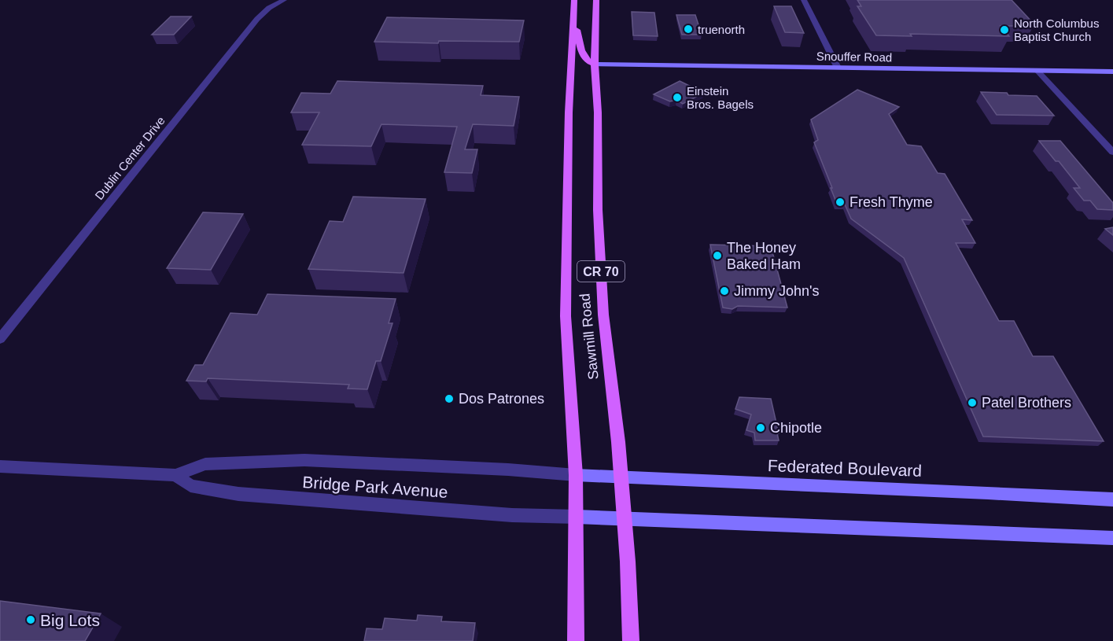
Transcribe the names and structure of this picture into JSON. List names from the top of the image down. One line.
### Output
{"streets":{"main road":["Snouffer Road","CR 70","Sawmill Road","Federated Boulevard"],"street":["Dublin Center Drive","Bridge Park Avenue"]},"crossings":[["Snouffer Road","Sawmill Road"],["Sawmill Road","Federated Boulevard"],["Sawmill Road","Bridge Park Avenue"],["Federated Boulevard","Bridge Park Avenue"]],"places":["truenorth","North Columbus Baptist Church","Einstein Bros. Bagels","Fresh Thyme","The Honey Baked Ham","Jimmy John's","Dos Patrones","Patel Brothers","Chipotle","Big Lots"]}
